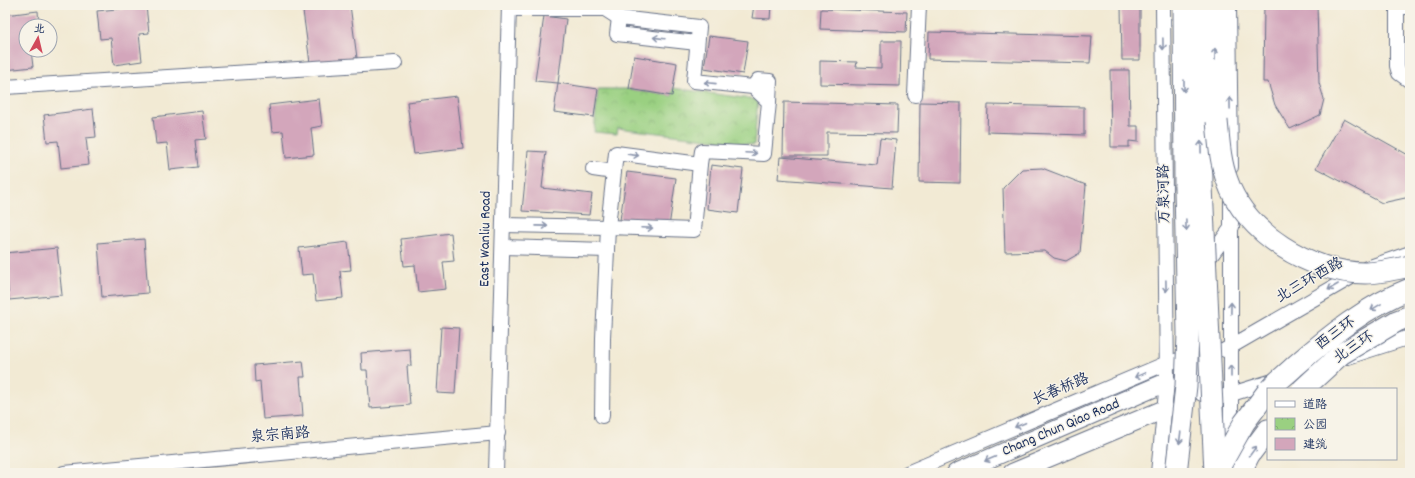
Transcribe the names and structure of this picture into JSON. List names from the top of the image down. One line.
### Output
{"streets":{"highway":["万泉河路","西三环","北三环"],"main road":["Chang Chun Qiao Road"],"street":["East Wanliu Road","北三环西路","长春桥路","泉宗南路"]},"crossings":[["万泉河路","长春桥路"],["万泉河路","Chang Chun Qiao Road"],["East Wanliu Road","泉宗南路"],["北三环西路","长春桥路"]],"one_way":["西三环","长春桥路"],"legend":["道路","公园","建筑"],"north":"top"}
